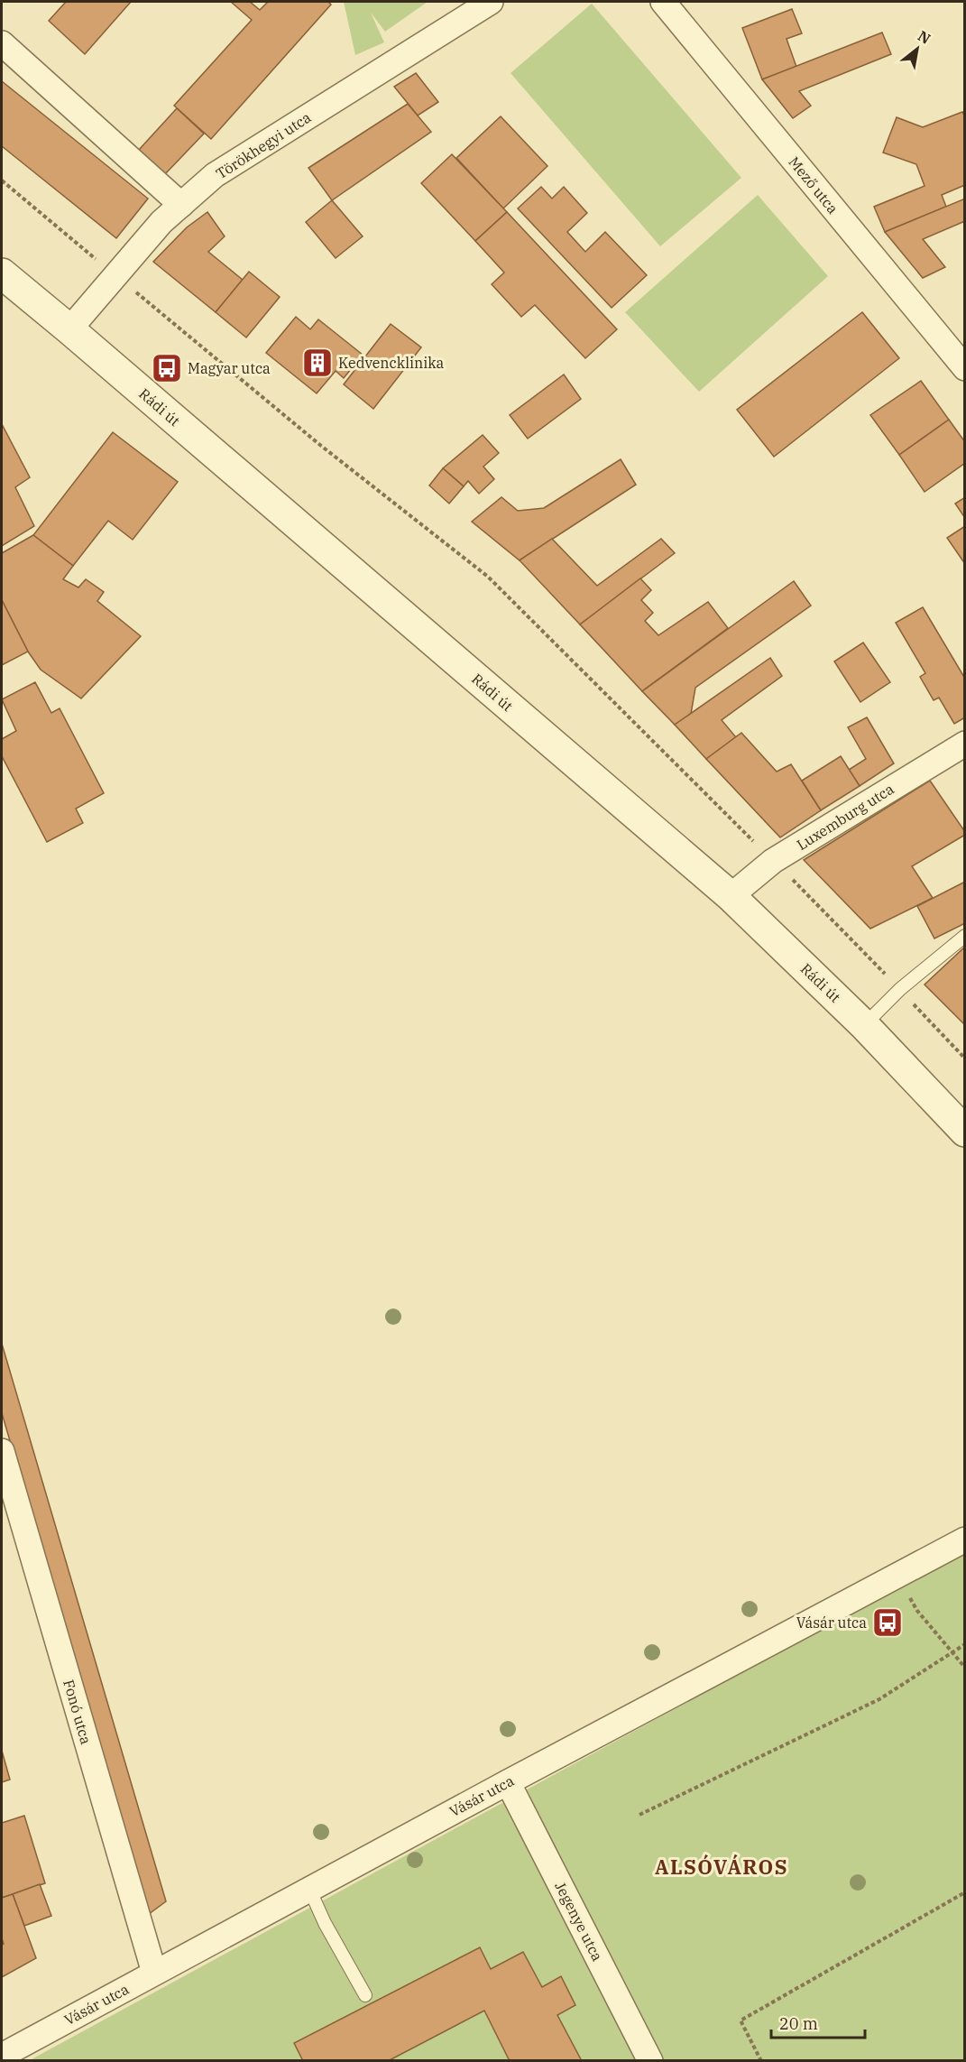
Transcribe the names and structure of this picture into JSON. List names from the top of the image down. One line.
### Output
{"streets":{"street":["Törökhegyi utca","Mező utca","Rádi út","Luxemburg utca","Fonó utca","Vásár utca","Jegenye utca"]},"crossings":[["Törökhegyi utca","Rádi út"],["Rádi út","Luxemburg utca"],["Fonó utca","Vásár utca"],["Vásár utca","Jegenye utca"]],"districts":["ALSÓVÁROS"],"places":{"building":["Kedvencklinika"],"bus stop":["Magyar utca","Vásár utca"]},"scale_bar":"20 m","north":"top right"}
